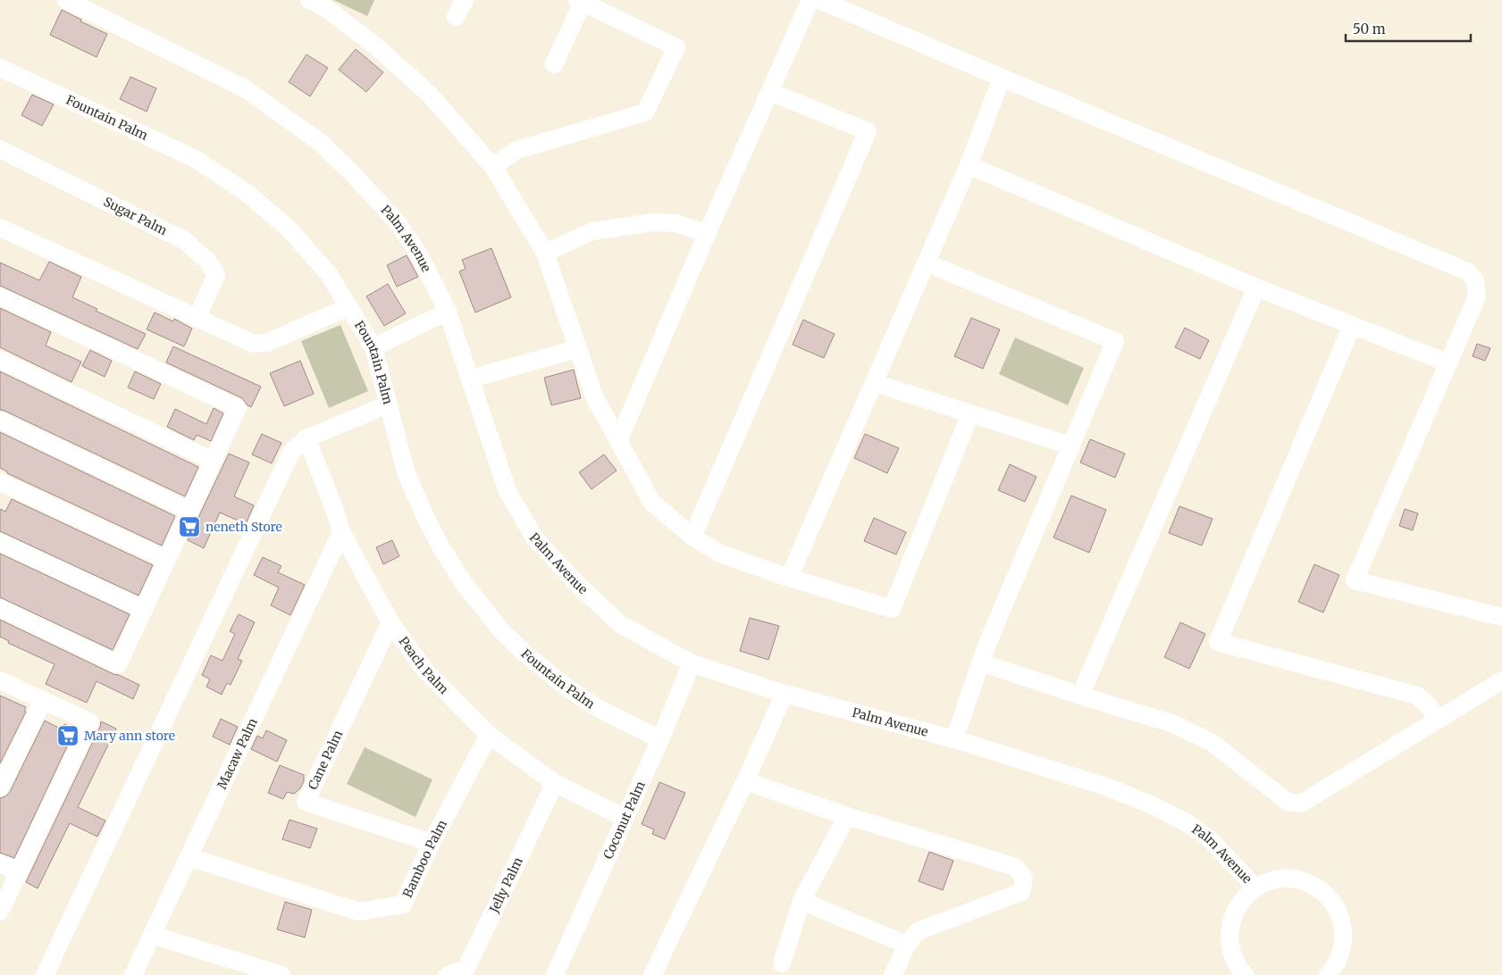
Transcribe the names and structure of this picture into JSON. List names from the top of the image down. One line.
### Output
{"streets":{"street":["Fountain Palm","Sugar Palm","Palm Avenue","Peach Palm","Macaw Palm","Cane Palm","Coconut Palm","Bamboo Palm","Jelly Palm"]},"crossings":[["Fountain Palm","Coconut Palm"],["Palm Avenue","Coconut Palm"],["Peach Palm","Macaw Palm"],["Peach Palm","Cane Palm"],["Peach Palm","Coconut Palm"],["Peach Palm","Bamboo Palm"],["Peach Palm","Jelly Palm"],["Macaw Palm","Bamboo Palm"],["Cane Palm","Bamboo Palm"]],"places":{"supermarket":["neneth Store","Mary ann store"]},"scale_bar":"50 m"}
